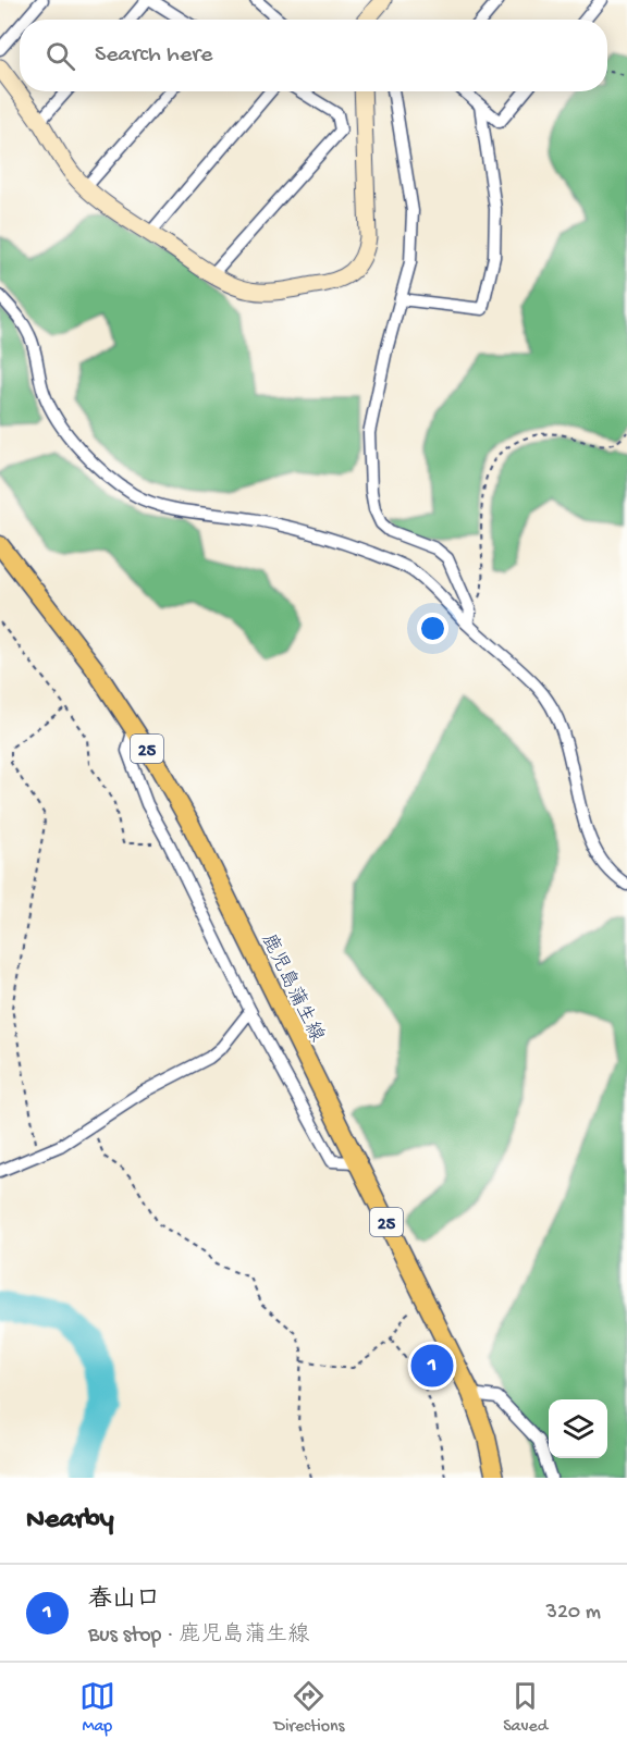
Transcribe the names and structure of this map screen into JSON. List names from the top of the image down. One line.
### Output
{"streets":{"main road":["25","鹿児島蒲生線"]},"page":{"search":"Search here","pins":"1","heading":"Nearby","list":[{"mark":"1","name":"春山口","note":"Bus stop · 鹿児島蒲生線","value":"320 m"}],"nav":["Map","Directions","Saved"]}}
